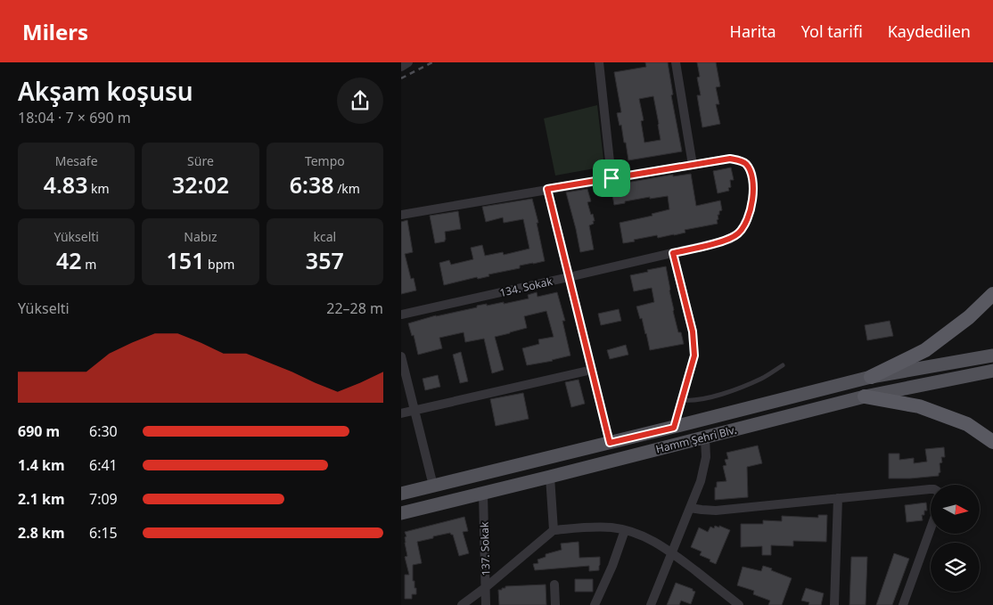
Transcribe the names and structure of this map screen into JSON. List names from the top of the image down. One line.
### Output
{"streets":{"main road":["Hamm Şehri Blv."],"street":["134. Sokak","137. Sokak"]},"crossings":[["Hamm Şehri Blv.","137. Sokak"]],"north":"right","page":{"header":"Milers","nav":["Harita","Yol tarifi","Kaydedilen"],"heading":["Akşam koşusu","18:04 · 7 × 690 m"],"stats":[["Mesafe","4.83 km"],["Süre","32:02"],["Tempo","6:38 /km"],["Yükselti","42 m"],["Nabız","151 bpm"],["kcal","357"]],"chart":["Yükselti","22–28 m"],"list":[{"name":"690 m","note":"6:30"},{"name":"1.4 km","note":"6:41"},{"name":"2.1 km","note":"7:09"},{"name":"2.8 km","note":"6:15"}]}}
